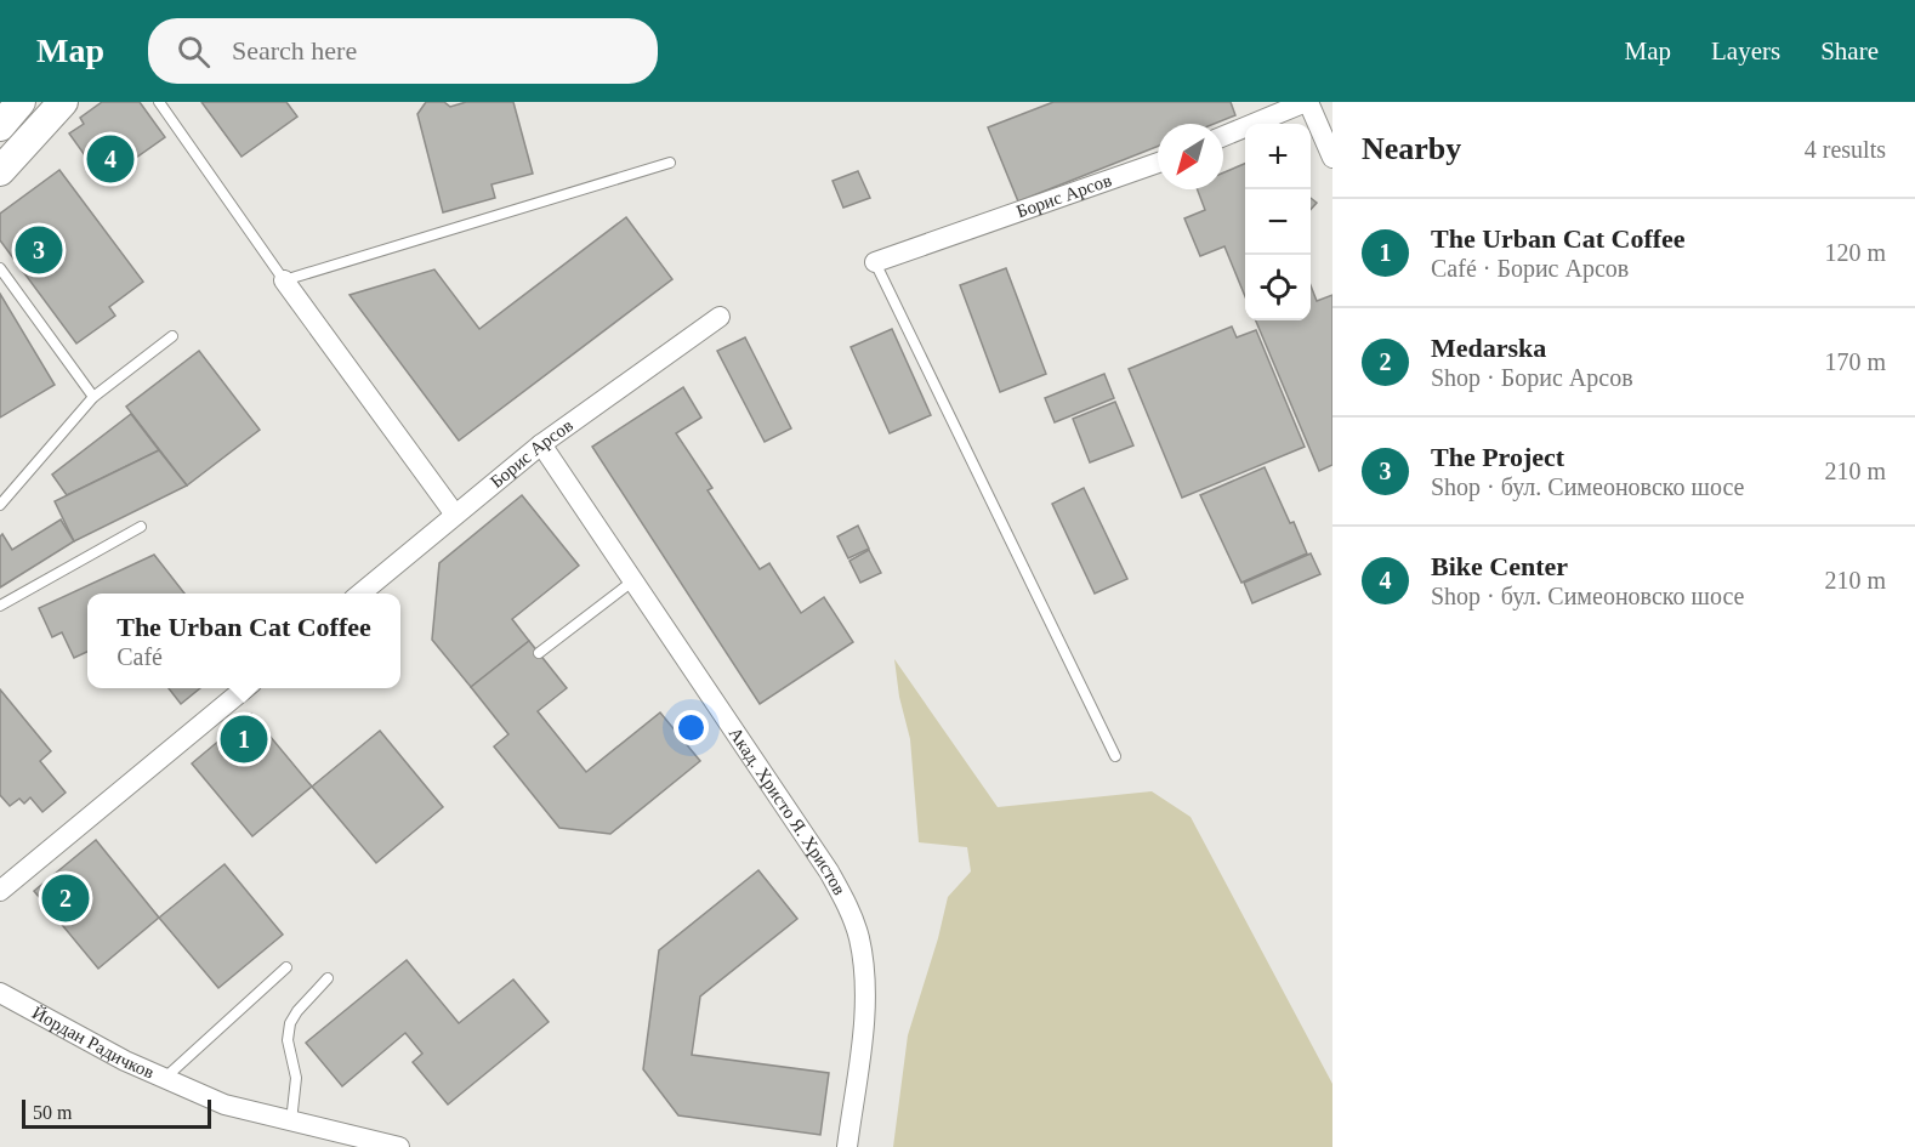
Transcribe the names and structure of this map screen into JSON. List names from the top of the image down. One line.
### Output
{"streets":{"street":["Борис Арсов","Акад. Христо Я. Христов","Йордан Радичков"]},"crossings":[["Борис Арсов","Акад. Христо Я. Христов"]],"scale_bar":"50 m","north":"bottom left","page":{"header":"Map","search":"Search here","nav":["Map","Layers","Share"],"heading":["Nearby","4 results"],"map_buttons":["+","−"],"pins":["4","3","1","2"],"list":[{"mark":"1","name":"The Urban Cat Coffee","note":"Café · Борис Арсов","value":"120 m"},{"mark":"2","name":"Medarska","note":"Shop · Борис Арсов","value":"170 m"},{"mark":"3","name":"The Project","note":"Shop · бул. Симеоновско шосе","value":"210 m"},{"mark":"4","name":"Bike Center","note":"Shop · бул. Симеоновско шосе","value":"210 m"}],"popup":["The Urban Cat Coffee","Café"],"scale":"50 m"}}
